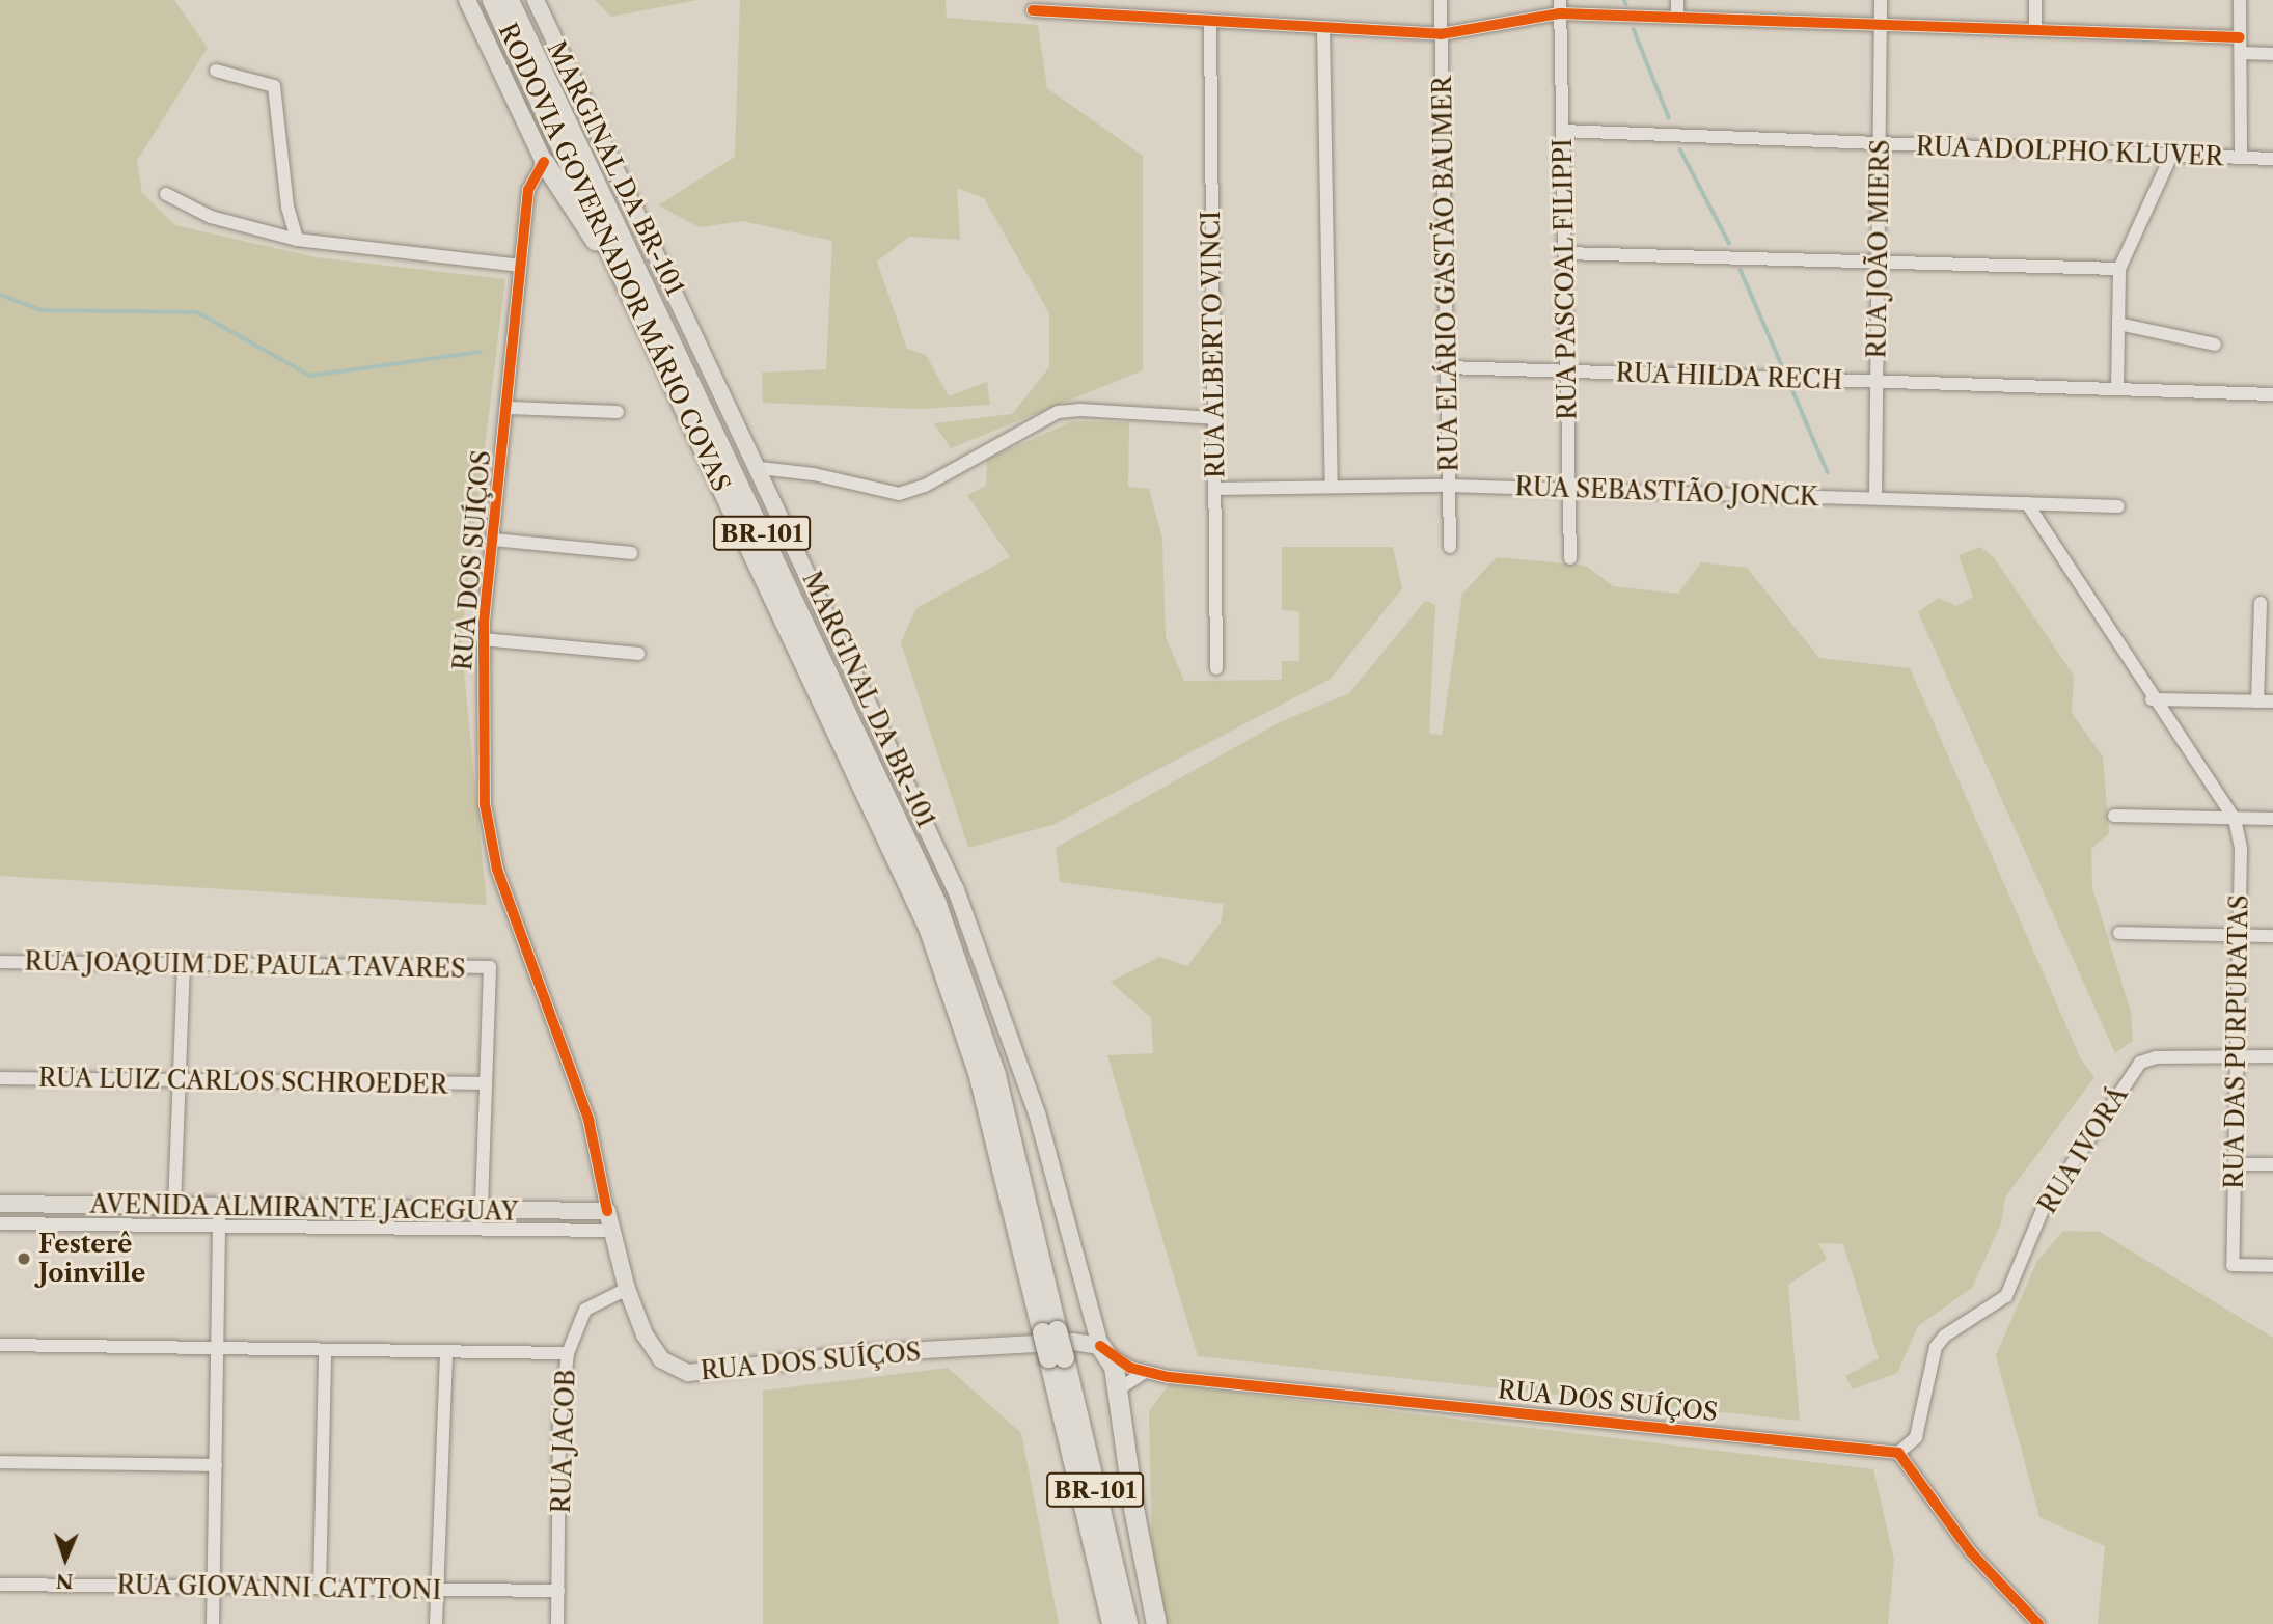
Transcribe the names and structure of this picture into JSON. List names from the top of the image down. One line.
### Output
{"streets":{"highway":["RODOVIA GOVERNADOR MÁRIO COVAS","BR-101"],"main road":["MARGINAL DA BR-101","RUA DOS SUÍÇOS","AVENIDA ALMIRANTE JACEGUAY"],"street":["RUA ADOLPHO KLUVER","RUA JOÃO MIERS","RUA ELÁRIO GASTÃO BAUMER","RUA PASCOAL FILIPPI","RUA ALBERTO VINCI","RUA HILDA RECH","RUA SEBASTIÃO JONCK","RUA JOAQUIM DE PAULA TAVARES","RUA DAS PURPURATAS","RUA LUIZ CARLOS SCHROEDER","RUA IVORÁ","RUA JACOB","RUA GIOVANNI CATTONI"]},"crossings":[["RUA ADOLPHO KLUVER","RUA JOÃO MIERS"],["RUA ADOLPHO KLUVER","RUA PASCOAL FILIPPI"],["MARGINAL DA BR-101","RUA DOS SUÍÇOS"],["RUA JOÃO MIERS","RUA HILDA RECH"],["RUA JOÃO MIERS","RUA SEBASTIÃO JONCK"],["RUA ELÁRIO GASTÃO BAUMER","RUA HILDA RECH"],["RUA ELÁRIO GASTÃO BAUMER","RUA SEBASTIÃO JONCK"],["RUA PASCOAL FILIPPI","RUA HILDA RECH"],["RUA PASCOAL FILIPPI","RUA SEBASTIÃO JONCK"],["RUA ALBERTO VINCI","RUA SEBASTIÃO JONCK"],["RUA DOS SUÍÇOS","RUA IVORÁ"],["RUA DOS SUÍÇOS","AVENIDA ALMIRANTE JACEGUAY"],["RUA DOS SUÍÇOS","RUA JACOB"],["RUA JOAQUIM DE PAULA TAVARES","RUA LUIZ CARLOS SCHROEDER"],["RUA DAS PURPURATAS","RUA IVORÁ"],["RUA JACOB","RUA GIOVANNI CATTONI"]],"places":["Festerê Joinville"],"north":"bottom"}
